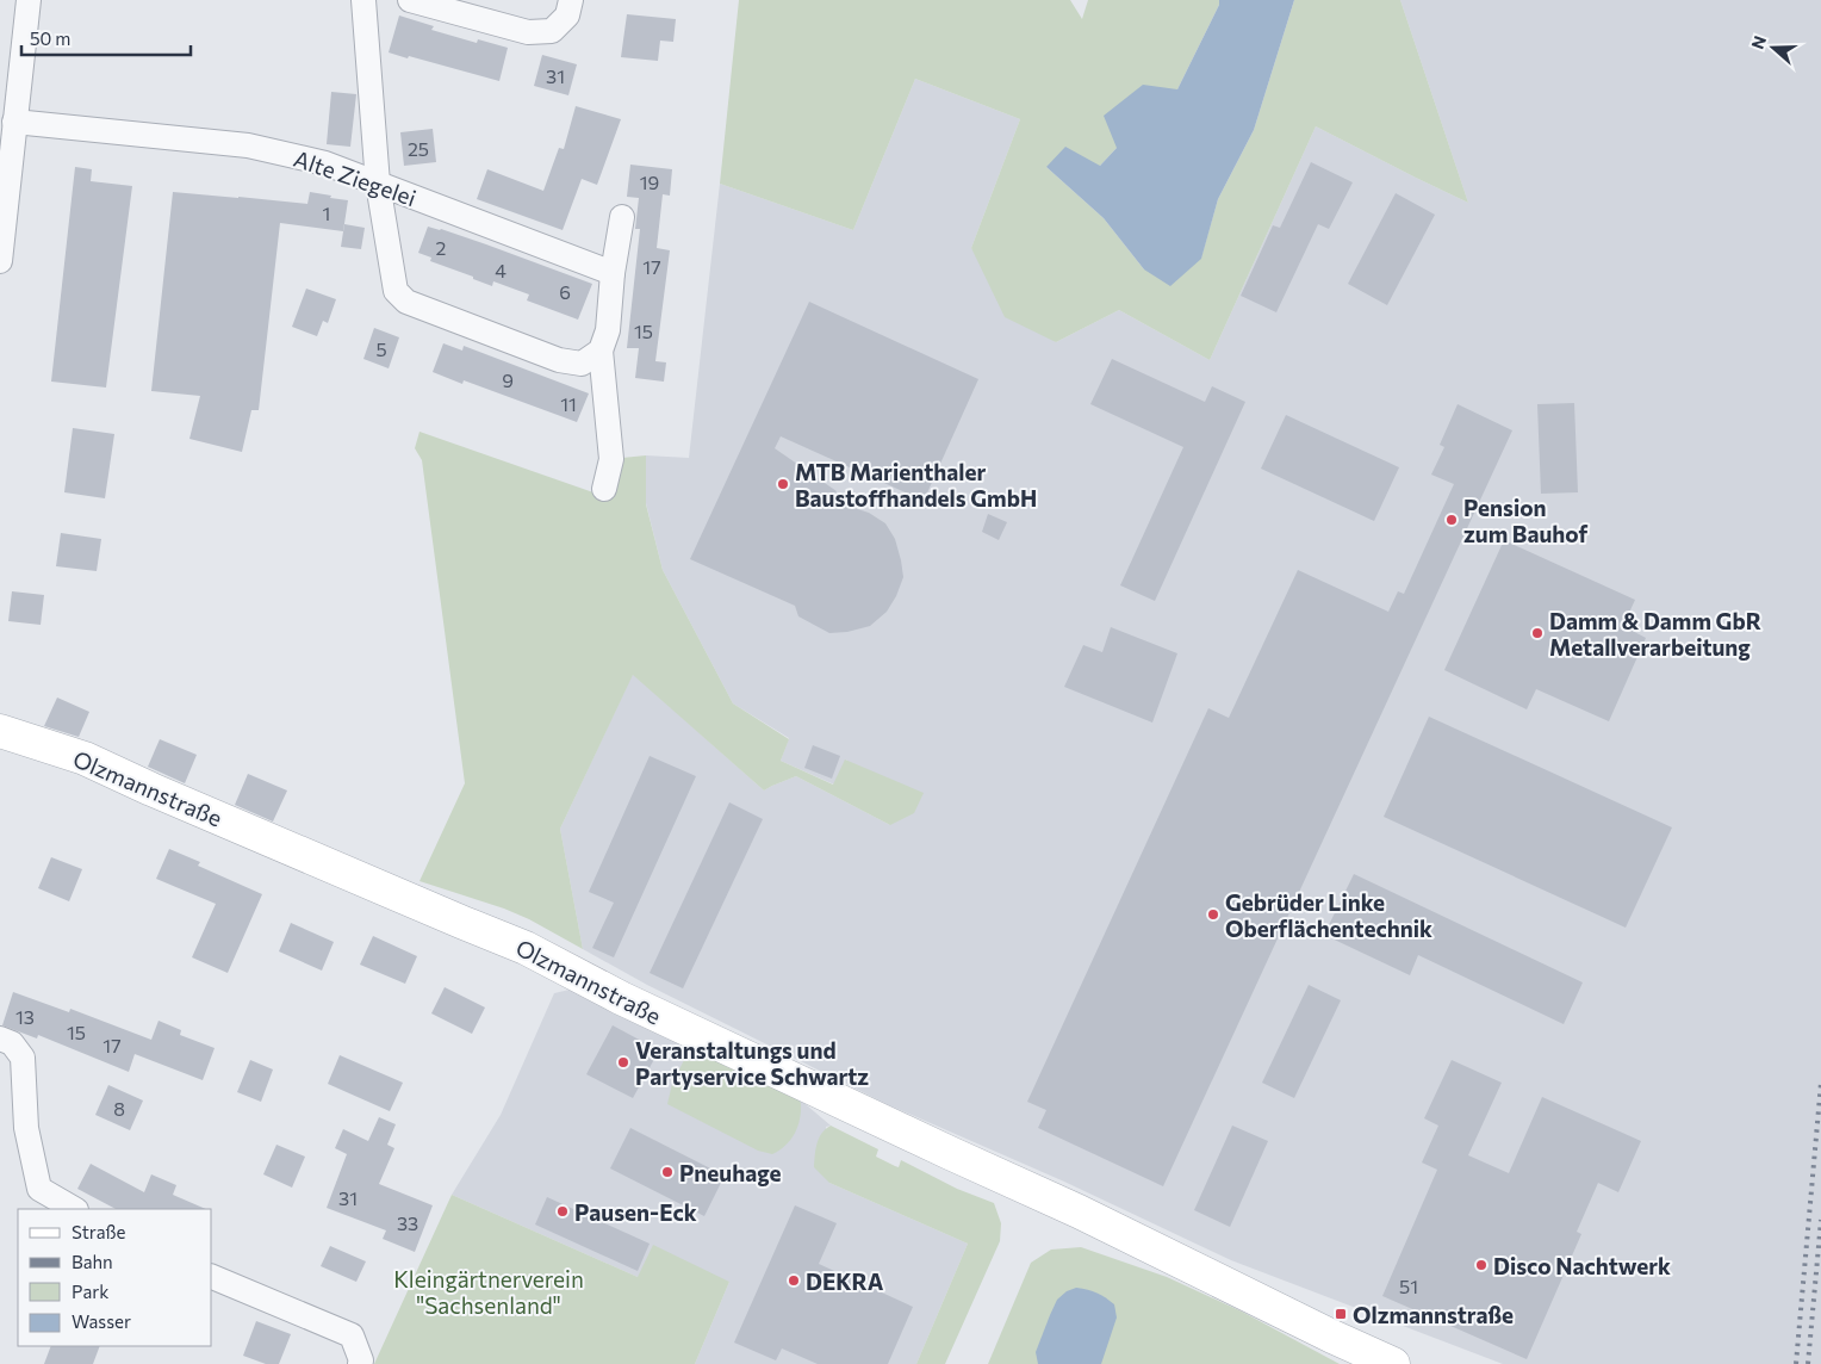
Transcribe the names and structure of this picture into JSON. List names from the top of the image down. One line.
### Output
{"streets":{"main road":["Olzmannstraße"],"street":["Alte Ziegelei"]},"parks":["Kleingärtnerverein \"Sachsenland\""],"places":{"other":["MTB Marienthaler Baustoffhandels GmbH","Pension zum Bauhof","Damm & Damm GbR Metallverarbeitung","Gebrüder Linke Oberflächentechnik","Veranstaltungs und Partyservice Schwartz","Pneuhage","Pausen-Eck","Disco Nachtwerk","DEKRA"],"transit":["Olzmannstraße"]},"house_numbers":["31","25","19","1","2","17","4","6","15","5","9","11","13","15","17","8","31","33","51"],"legend":["Straße","Bahn","Park","Wasser"],"scale_bar":"50 m","north":"left"}
